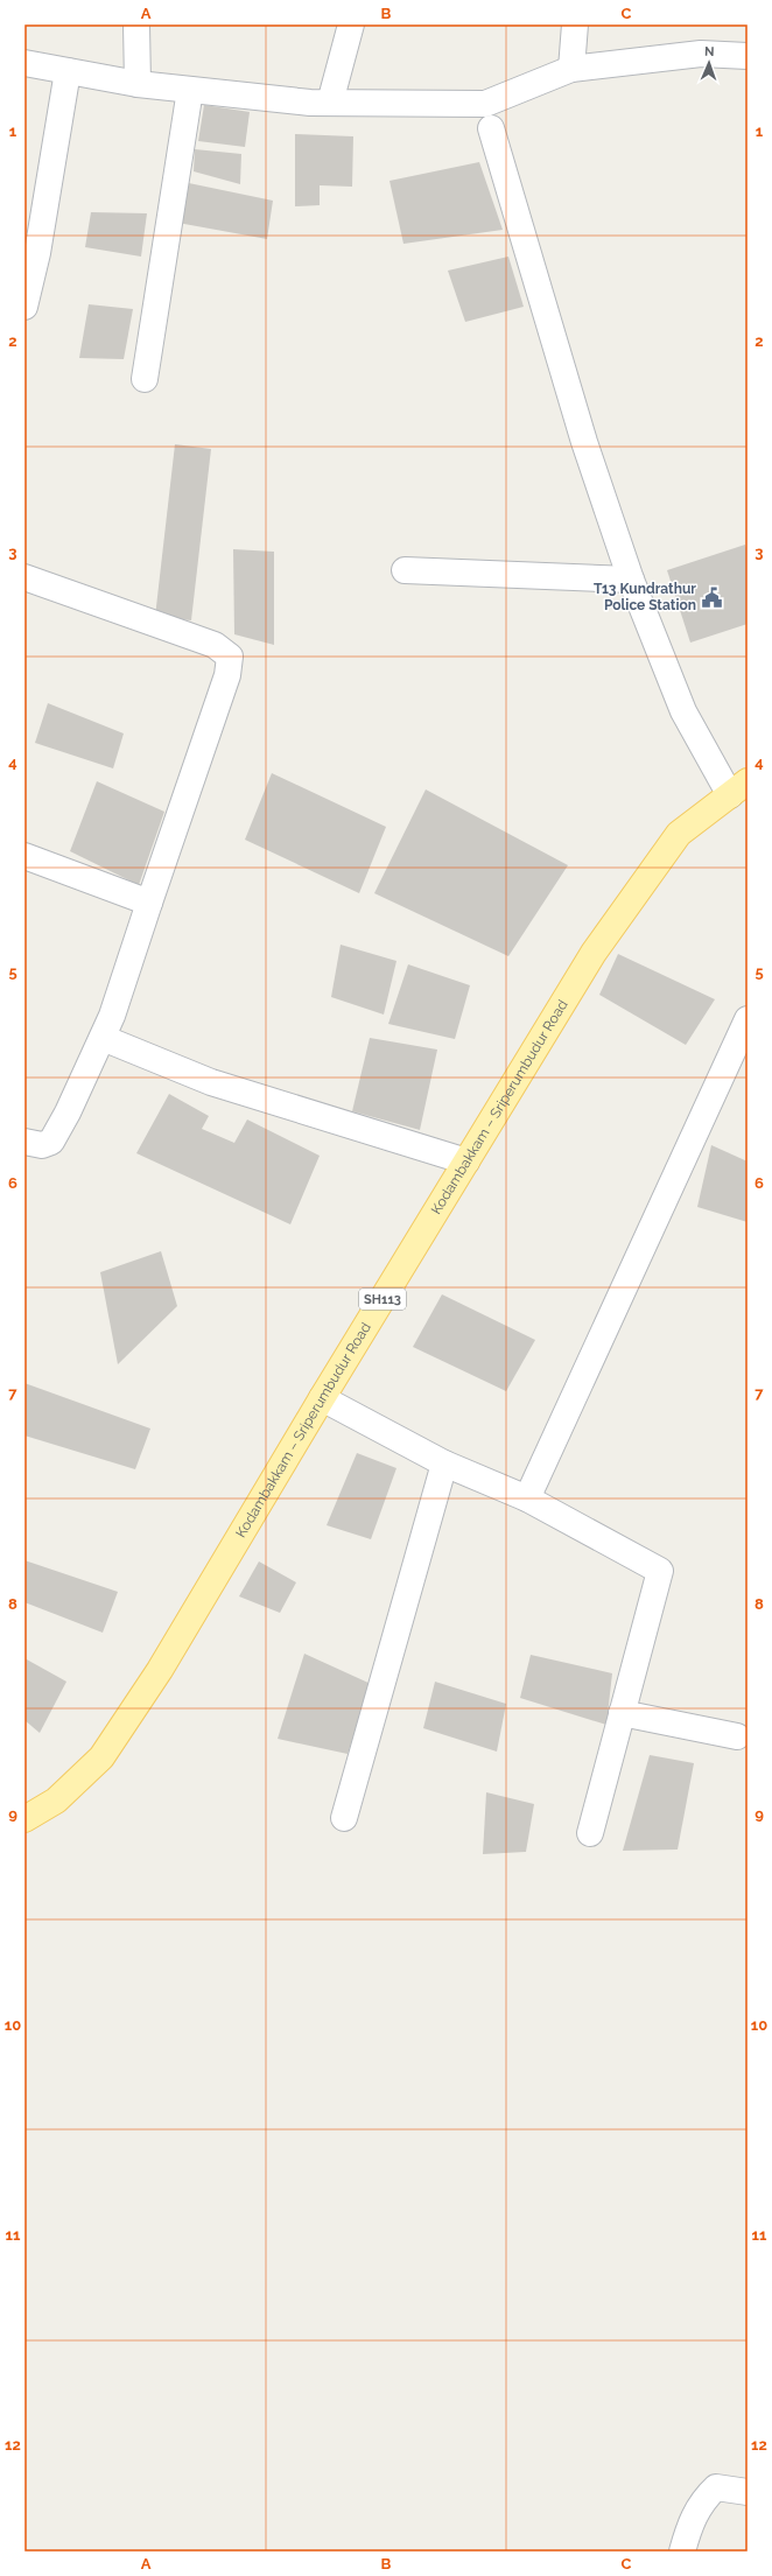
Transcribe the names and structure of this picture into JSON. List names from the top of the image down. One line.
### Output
{"streets":{"main road":["Kodambakkam – Sriperumbudur Road","SH113"]},"places":{"public building":["T13 Kundrathur Police Station"]},"north":"top","grid":{"columns":["A","B","C"],"rows":["1","2","3","4","5","6","7","8","9","10","11","12"]}}
